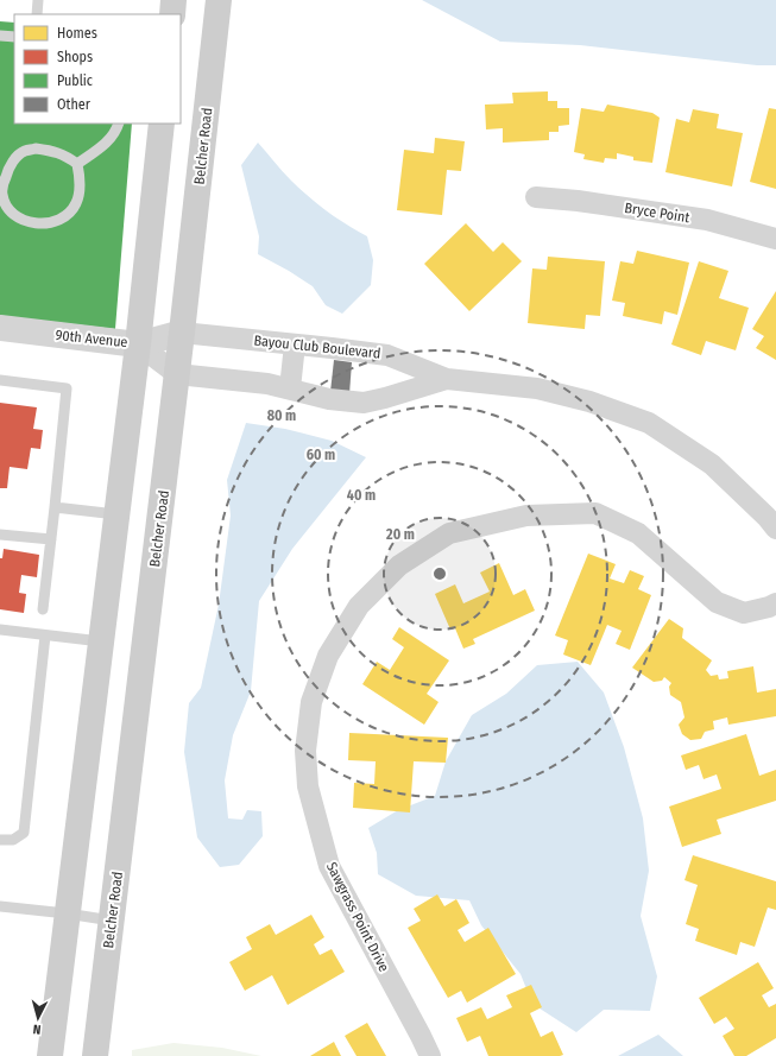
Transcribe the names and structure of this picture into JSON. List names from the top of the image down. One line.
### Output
{"streets":{"main road":["Belcher Road"],"street":["Bryce Point","90th Avenue","Bayou Club Boulevard","Sawgrass Point Drive"]},"crossings":[["Belcher Road","90th Avenue"],["Belcher Road","Bayou Club Boulevard"],["90th Avenue","Bayou Club Boulevard"]],"legend":["Homes","Shops","Public","Other"],"north":"bottom","rings":["80 m","60 m","40 m","20 m"]}
